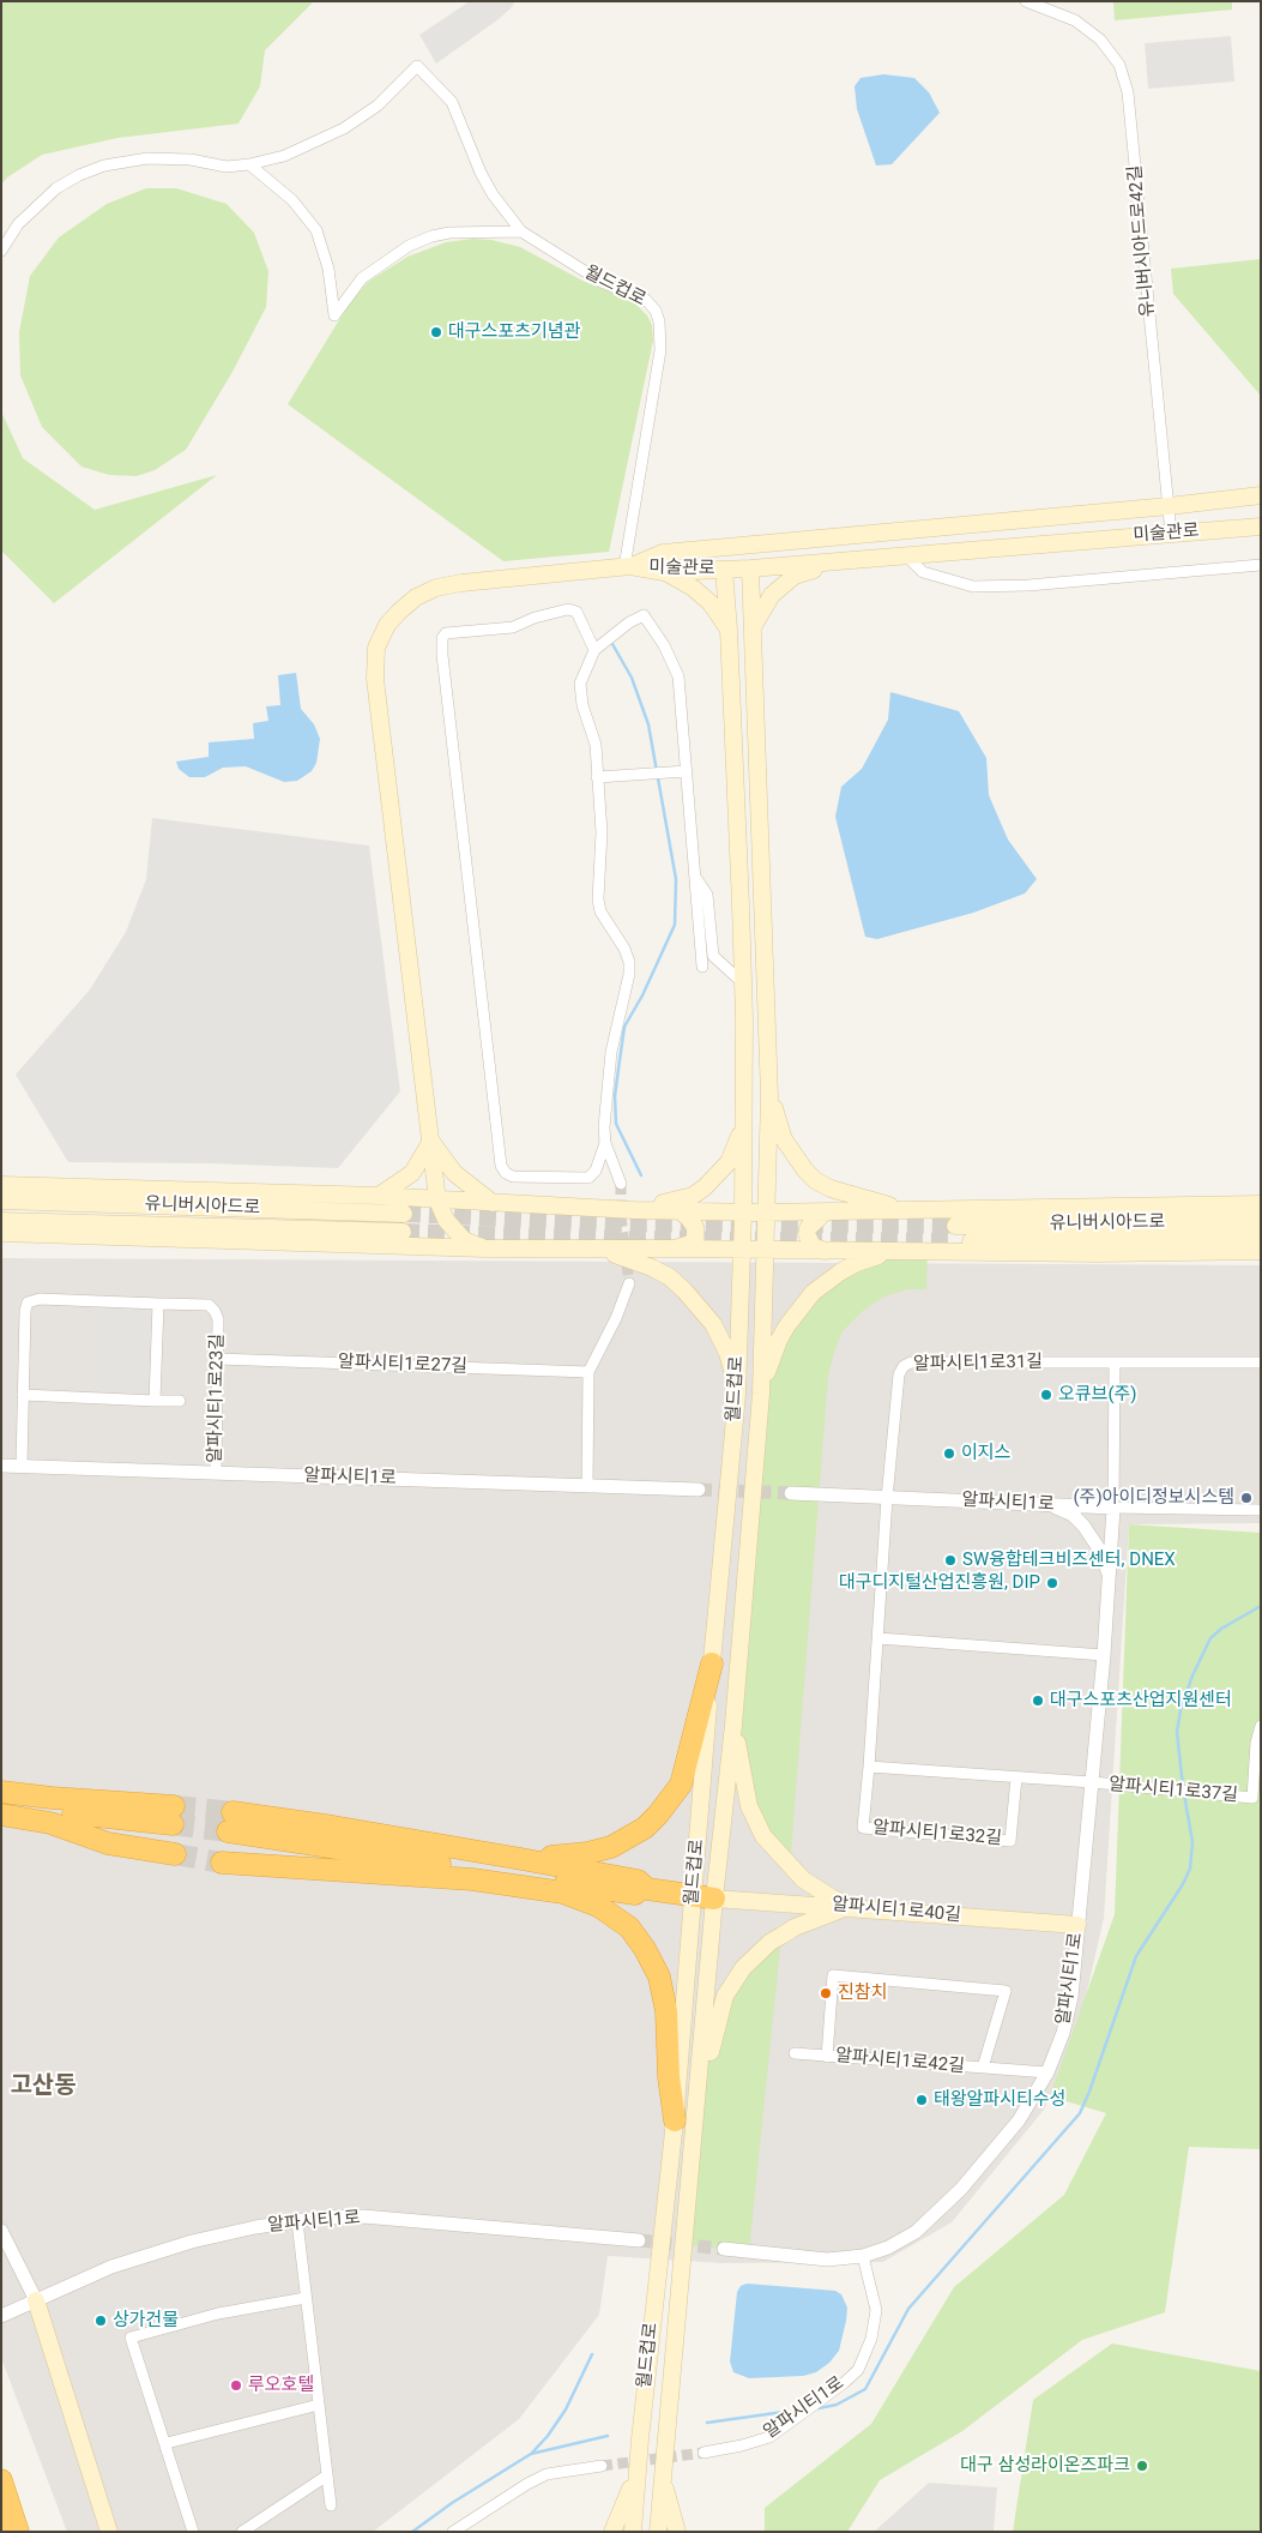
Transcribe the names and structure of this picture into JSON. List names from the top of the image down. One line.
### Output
{"streets":{"main road":["월드컵로","미술관로","유니버시아드로","알파시티1로40길"],"street":["유니버시아드로42길","알파시티1로31길","알파시티1로27길","알파시티1로23길","알파시티1로","알파시티1로37길","알파시티1로32길","알파시티1로42길"]},"crossings":[["유니버시아드로42길","미술관로"],["월드컵로","미술관로"],["월드컵로","알파시티1로40길"],["알파시티1로31길","알파시티1로"],["알파시티1로31길","알파시티1로32길"],["알파시티1로27길","알파시티1로23길"],["알파시티1로23길","알파시티1로"],["알파시티1로","알파시티1로37길"],["알파시티1로","알파시티1로32길"],["알파시티1로","알파시티1로40길"],["알파시티1로","알파시티1로42길"]],"districts":["고산동"],"places":["대구스포츠기념관","오큐브(주)","이지스","(주)아이디정보시스템","SW융합테크비즈센터, DNEX","대구디지털산업진흥원, DIP","대구스포츠산업지원센터","진참치","태왕알파시티수성","상가건물","루오호텔","대구 삼성라이온즈파크"]}
